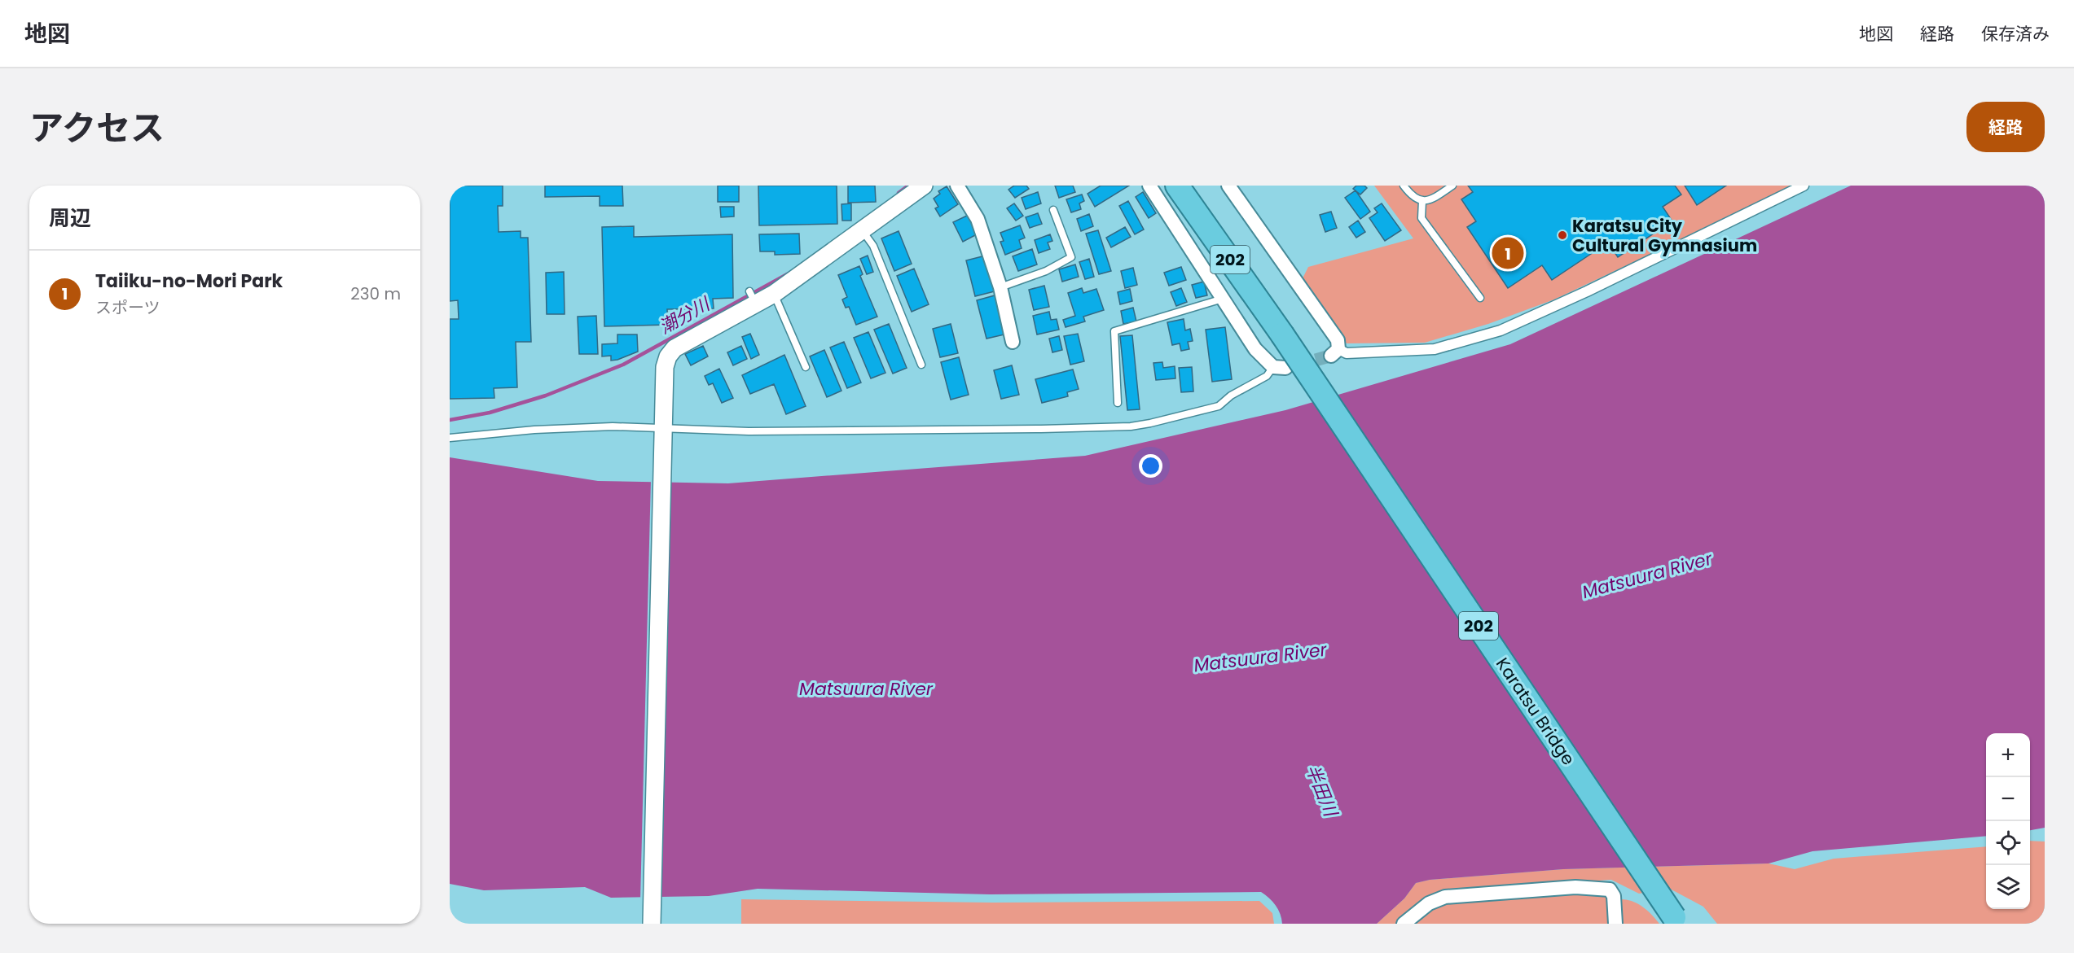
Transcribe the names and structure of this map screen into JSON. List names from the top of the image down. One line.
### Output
{"streets":{"highway":["202","Karatsu Bridge"]},"crossings":[["202","Karatsu Bridge"]],"water":["潮分川","Matsuura River","半田川"],"places":["Karatsu City Cultural Gymnasium"],"page":{"header":"地図","nav":["地図","経路","保存済み"],"title":"アクセス","buttons":"経路","heading":"周辺","pins":"1","list":[{"mark":"1","name":"Taiiku-no-Mori Park","note":"スポーツ","value":"230 m"}],"map_buttons":["+","−"]}}
